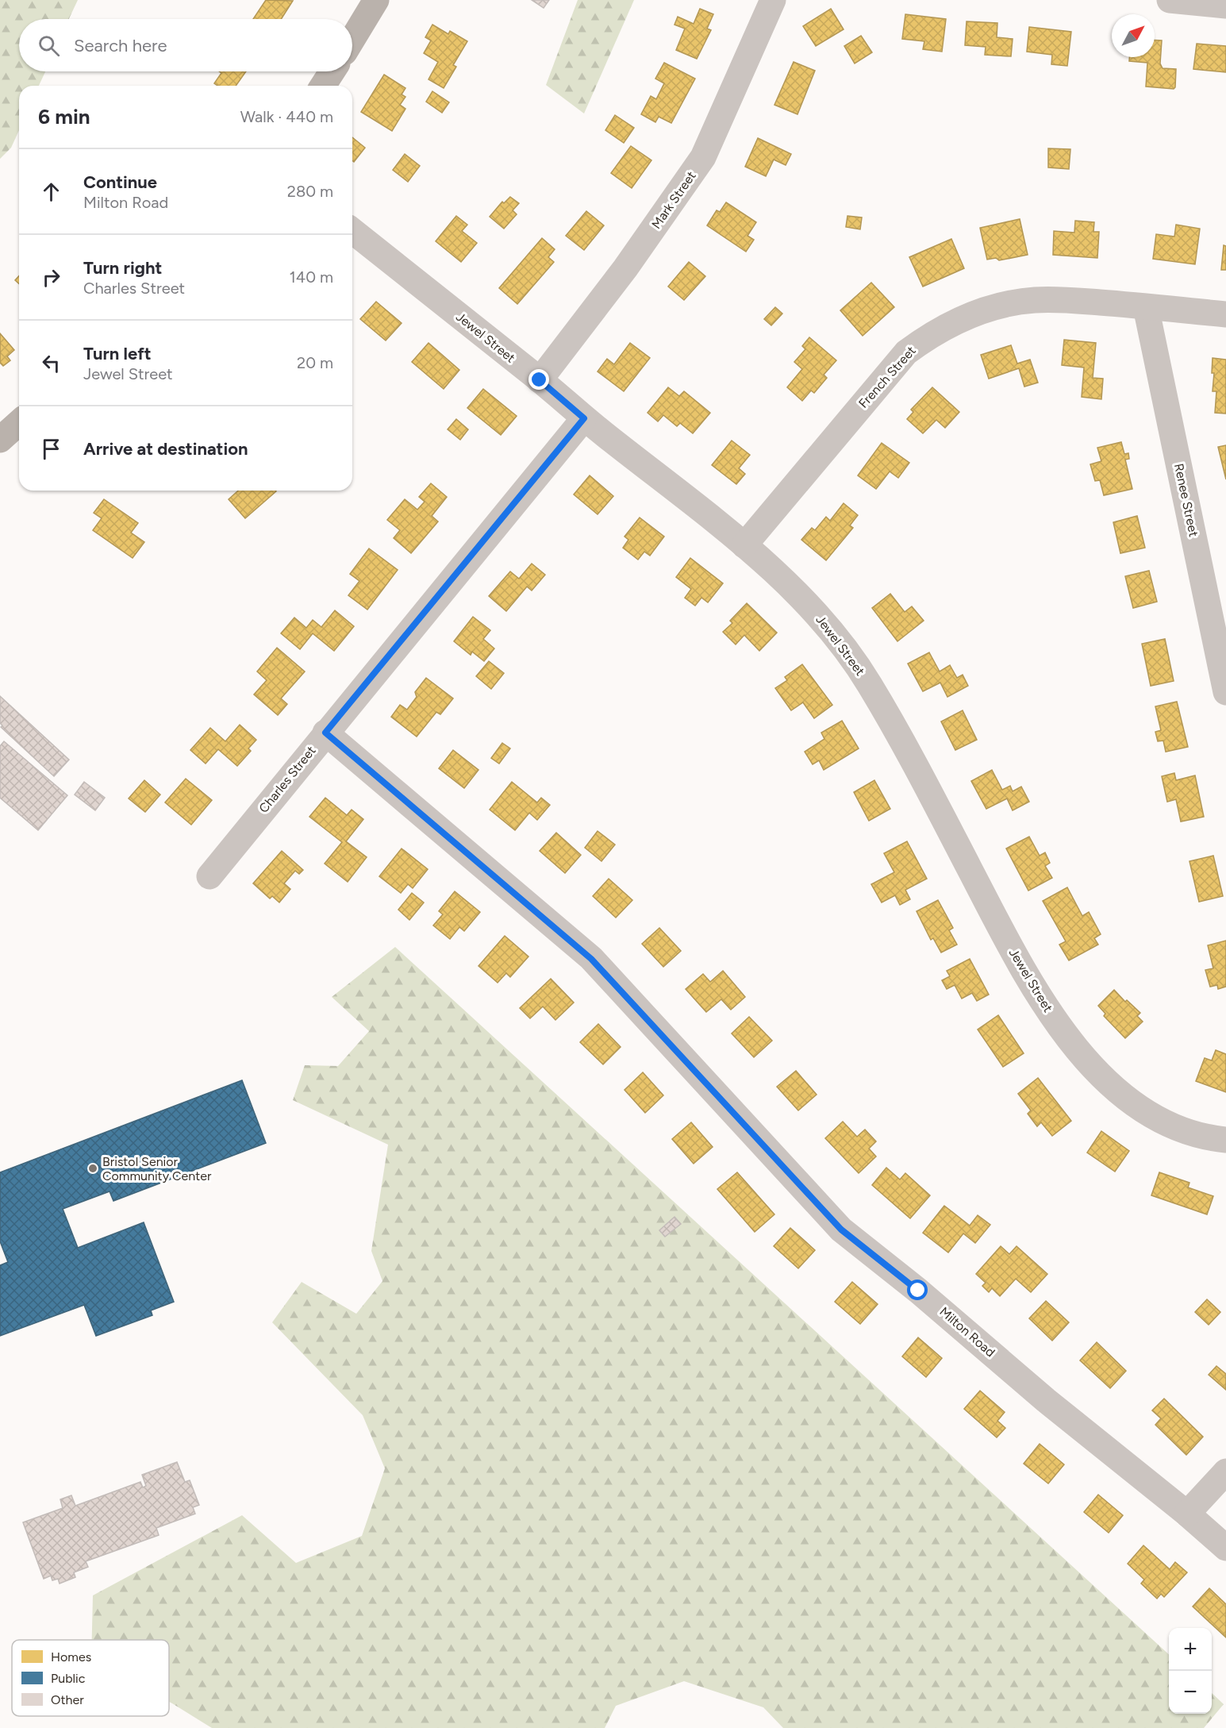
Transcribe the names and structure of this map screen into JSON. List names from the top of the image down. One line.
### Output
{"streets":{"street":["Mark Street","Jewel Street","French Street","Renee Street","Charles Street","Milton Road"]},"crossings":[["Mark Street","Jewel Street"],["Jewel Street","French Street"],["Jewel Street","Charles Street"],["French Street","Renee Street"],["Charles Street","Milton Road"]],"places":["Bristol Senior Community Center"],"legend":["Homes","Public","Other"],"north":"top right","page":{"search":"Search here","heading":["6 min","Walk · 440 m"],"list":[["Continue","Milton Road","280 m"],["Turn right","Charles Street","140 m"],["Turn left","Jewel Street","20 m"],"Arrive at destination"],"map_buttons":["+","−"]}}
